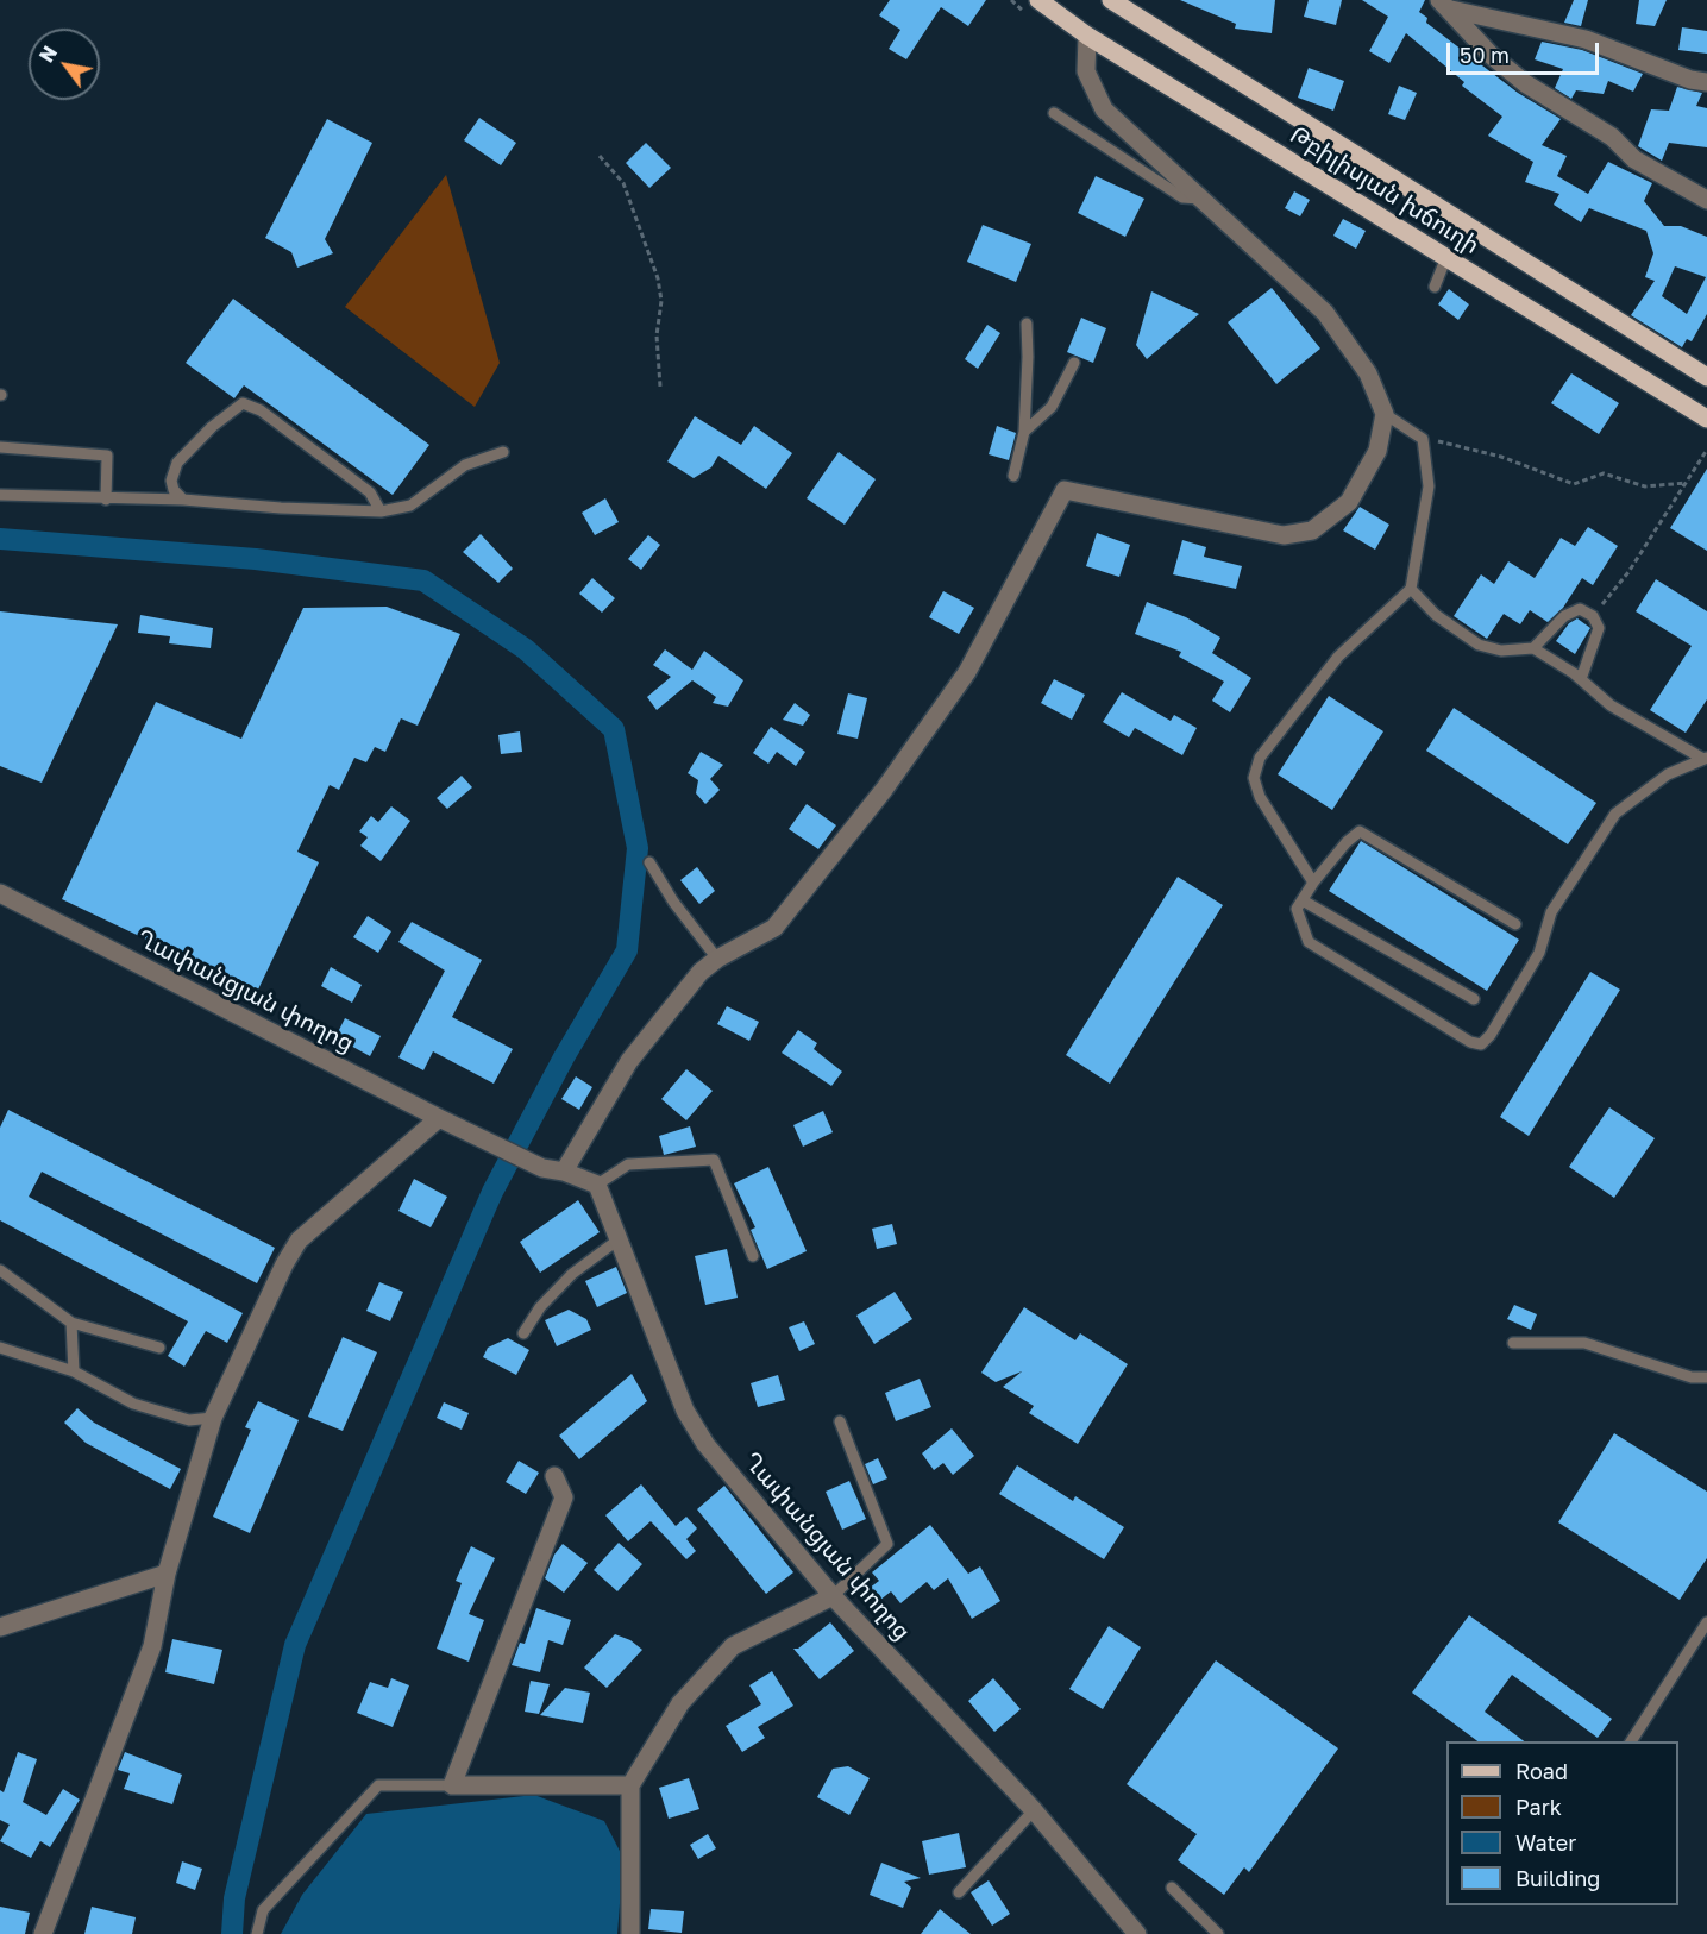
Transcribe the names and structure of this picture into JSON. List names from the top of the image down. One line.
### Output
{"streets":{"main road":["Թբիլիսյան խճուղի"],"street":["Ղափանցյան փողոց"]},"legend":["Road","Park","Water","Building"],"scale_bar":"50 m","north":"top left"}
